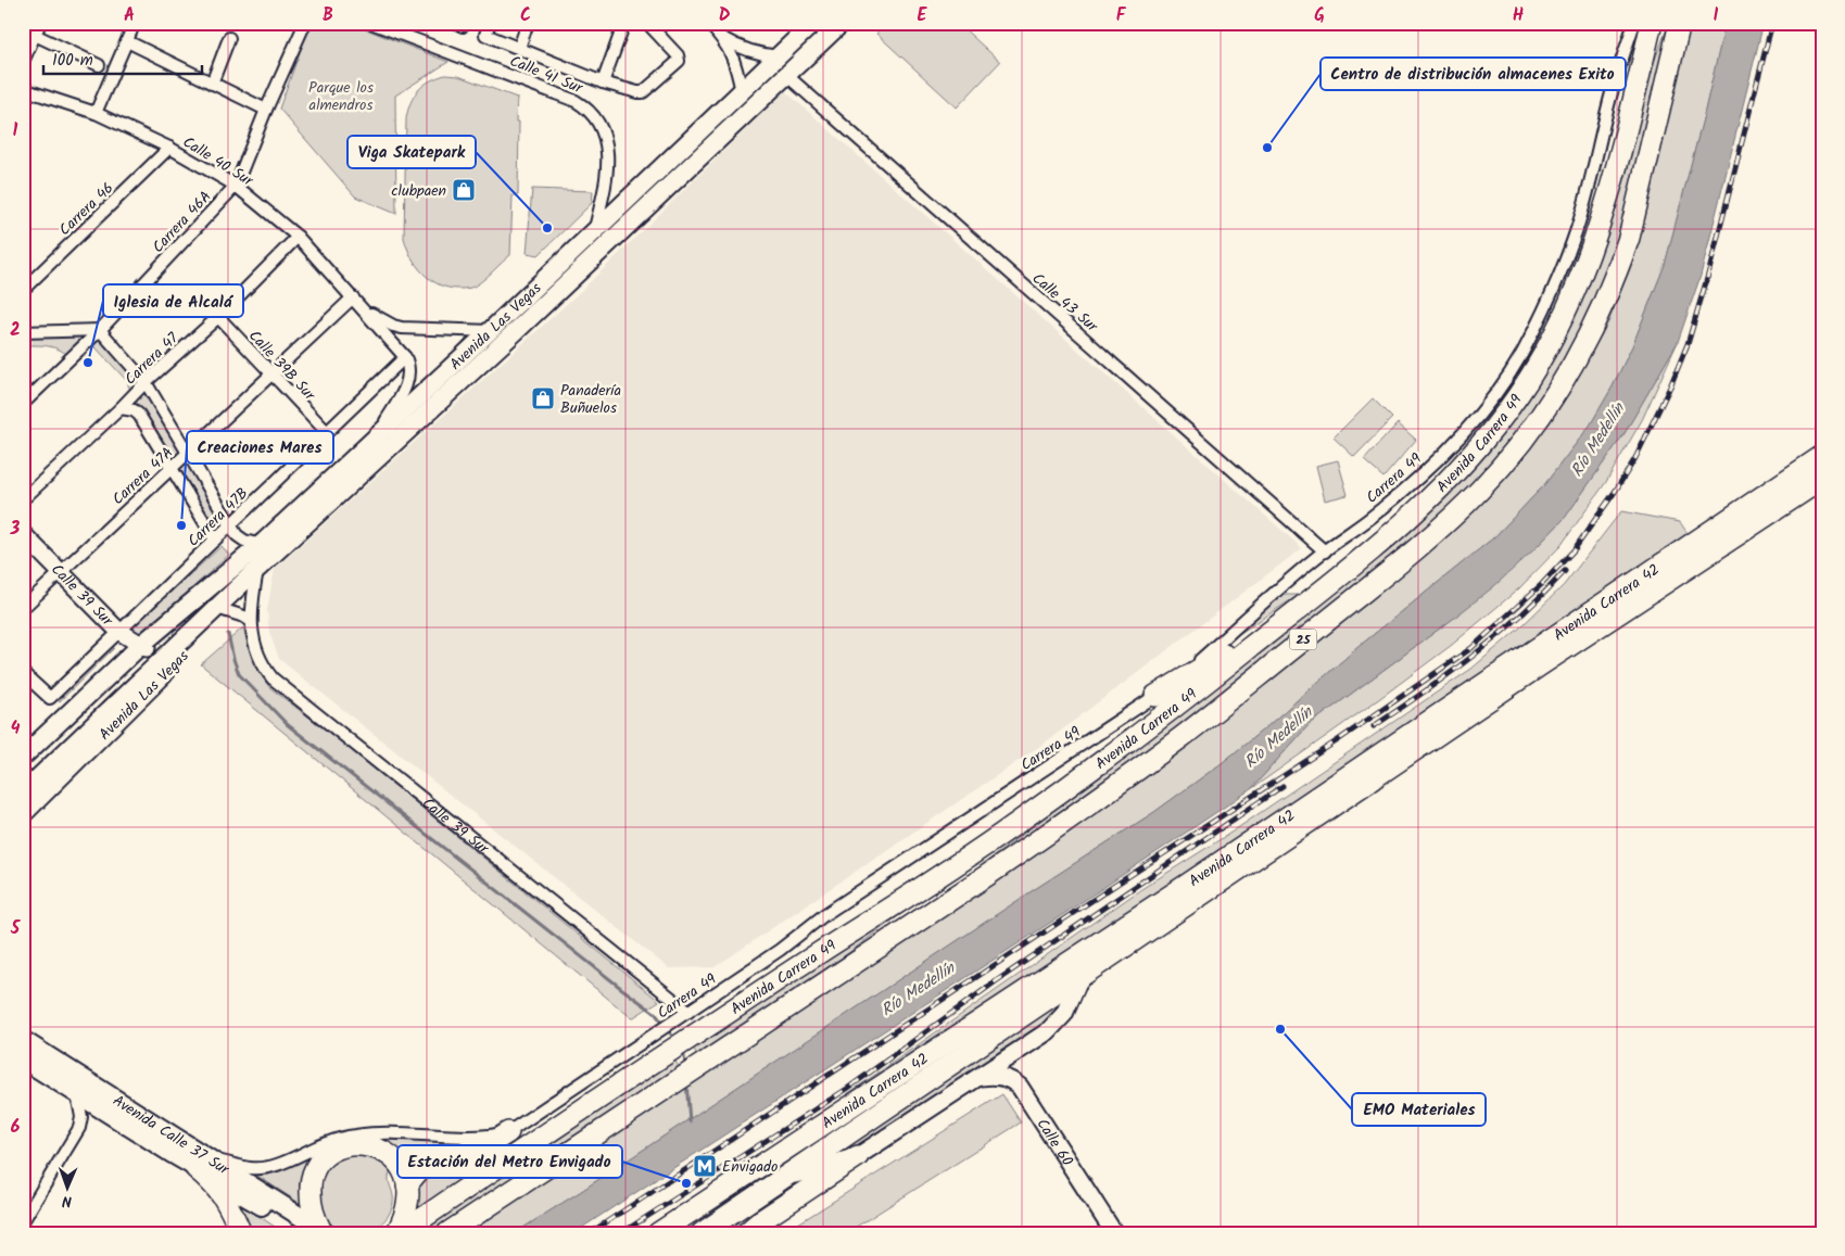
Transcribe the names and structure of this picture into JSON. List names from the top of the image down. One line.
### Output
{"streets":{"highway":["Avenida Carrera 49","Avenida Carrera 42","25"],"main road":["Avenida Las Vegas","Avenida Calle 37 Sur"],"street":["Calle 41 Sur","Calle 40 Sur","Carrera 46","Carrera 46A","Calle 43 Sur","Carrera 47","Calle 39B Sur","Carrera 47A","Carrera 49","Carrera 47B","Calle 39 Sur","Calle 60"]},"crossings":[["Calle 41 Sur","Avenida Las Vegas"],["Calle 40 Sur","Carrera 46"],["Calle 40 Sur","Carrera 46A"],["Calle 40 Sur","Avenida Las Vegas"],["Calle 40 Sur","Carrera 47"],["Calle 40 Sur","Carrera 47A"],["Calle 40 Sur","Carrera 47B"],["Calle 43 Sur","Avenida Las Vegas"],["Calle 43 Sur","Carrera 49"],["Avenida Las Vegas","Calle 39 Sur"],["Carrera 47","Calle 39B Sur"],["Calle 39B Sur","Carrera 47A"],["Calle 39B Sur","Carrera 47B"],["Carrera 47A","Calle 39 Sur"],["Carrera 49","Calle 39 Sur"],["Carrera 49","Avenida Calle 37 Sur"],["Carrera 47B","Calle 39 Sur"],["Avenida Carrera 42","Calle 60"]],"water":["Río Medellín"],"parks":["Parque los almendros"],"places":{"other":["Centro de distribución almacenes Exito","Viga Skatepark","Iglesia de Alcalá","Creaciones Mares","EMO Materiales","Estación del Metro Envigado"],"shop":["clubpaen","Panadería Buñuelos"],"metro station":["Envigado"]},"scale_bar":"100 m","north":"bottom","grid":{"columns":["A","B","C","D","E","F","G","H","I"],"rows":["1","2","3","4","5","6"]}}
